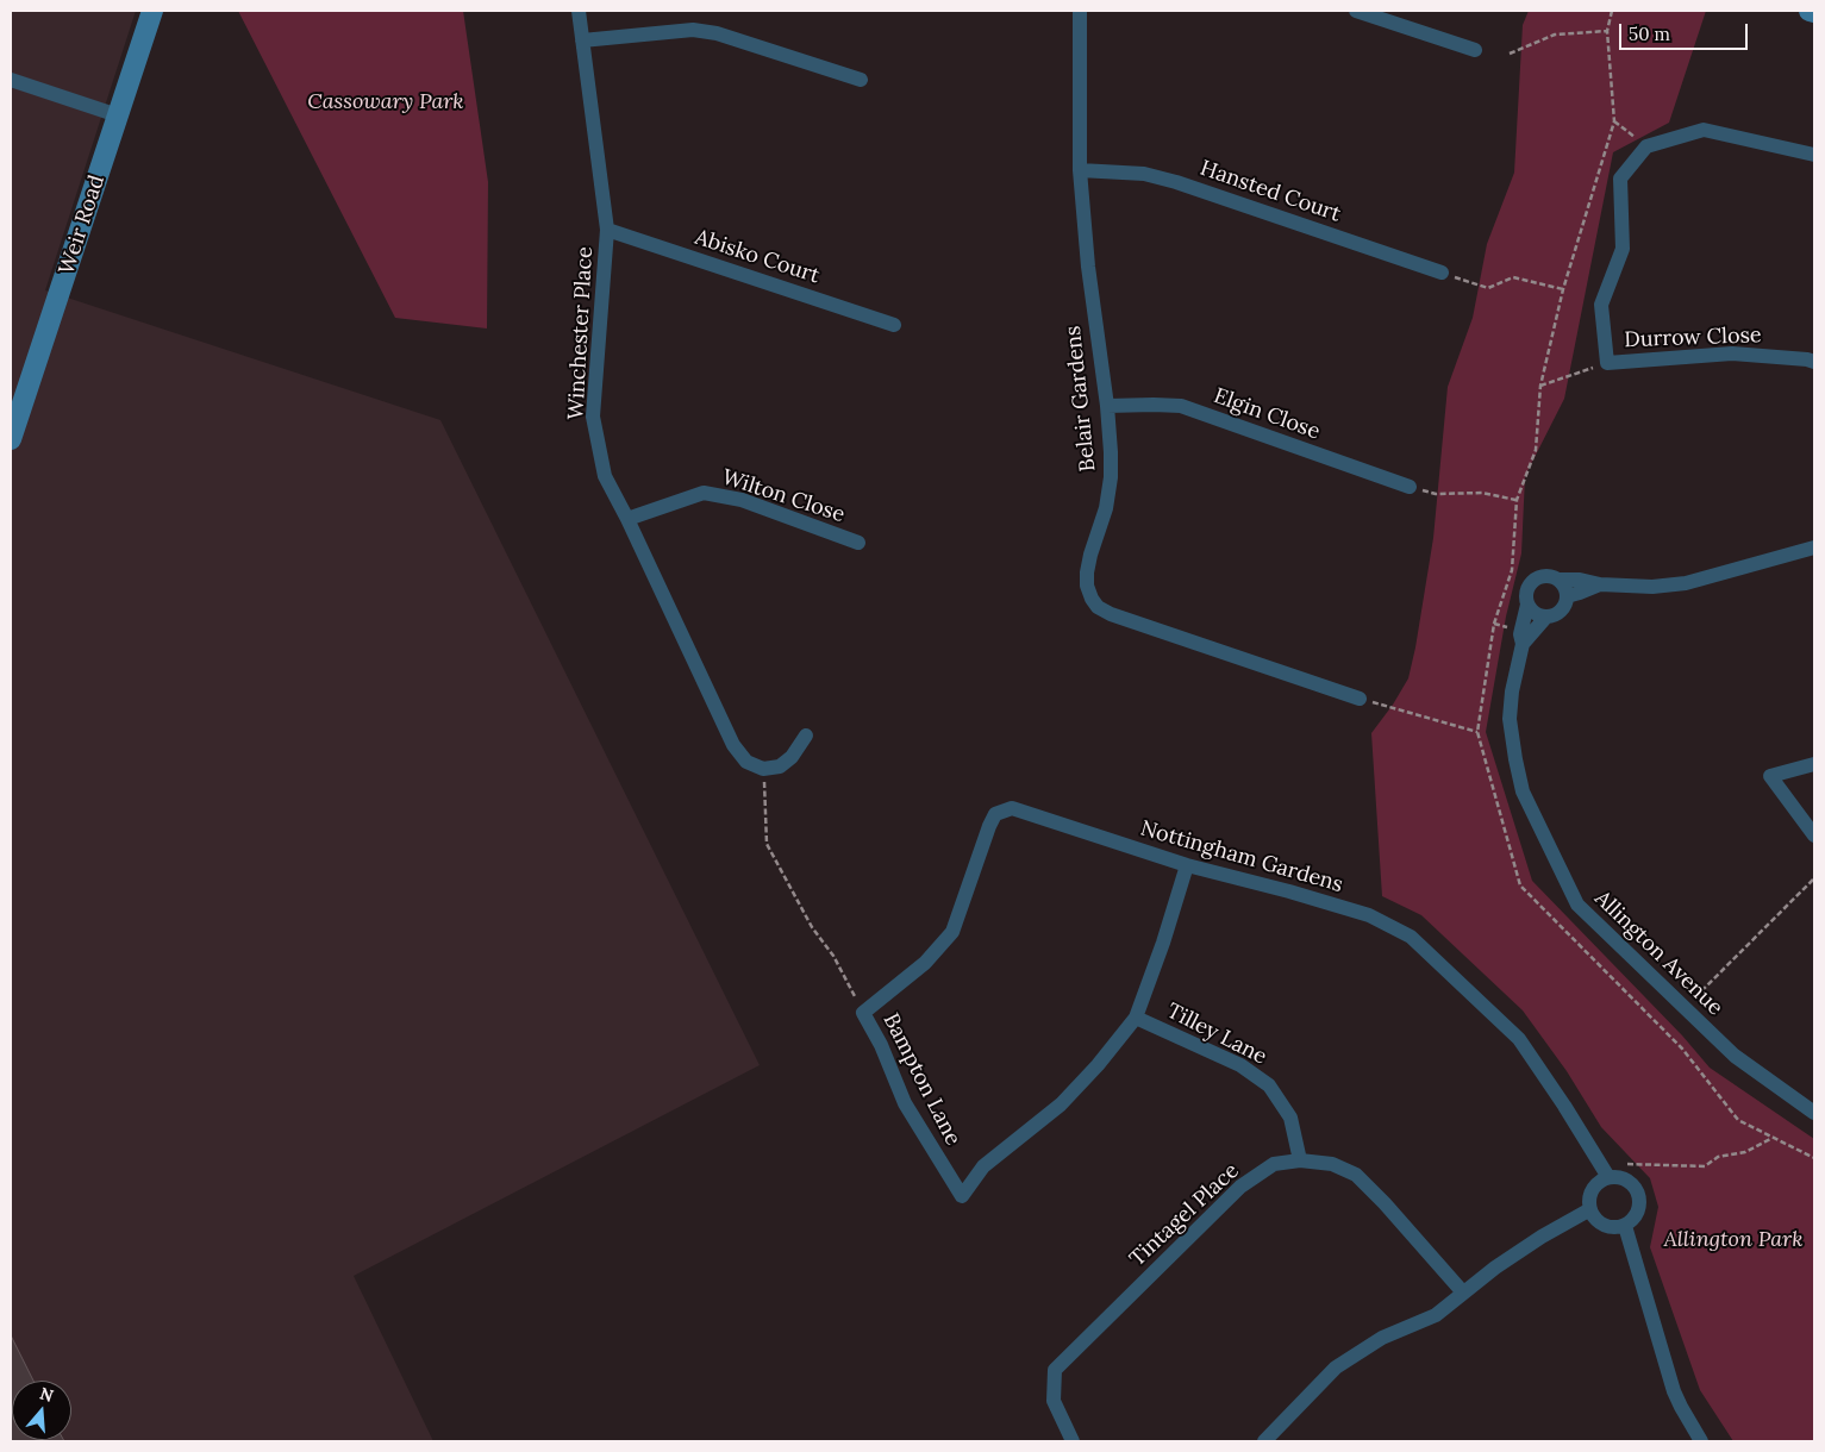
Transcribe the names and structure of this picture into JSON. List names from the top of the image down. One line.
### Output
{"streets":{"street":["Hansted Court","Weir Road","Abisko Court","Winchester Place","Durrow Close","Belair Gardens","Elgin Close","Wilton Close","Nottingham Gardens","Allington Avenue","Tilley Lane","Bampton Lane","Tintagel Place"]},"crossings":[["Hansted Court","Belair Gardens"],["Abisko Court","Winchester Place"],["Winchester Place","Wilton Close"],["Belair Gardens","Elgin Close"],["Nottingham Gardens","Bampton Lane"],["Tilley Lane","Bampton Lane"],["Tilley Lane","Tintagel Place"]],"parks":["Cassowary Park","Allington Park"],"scale_bar":"50 m","north":"top"}
